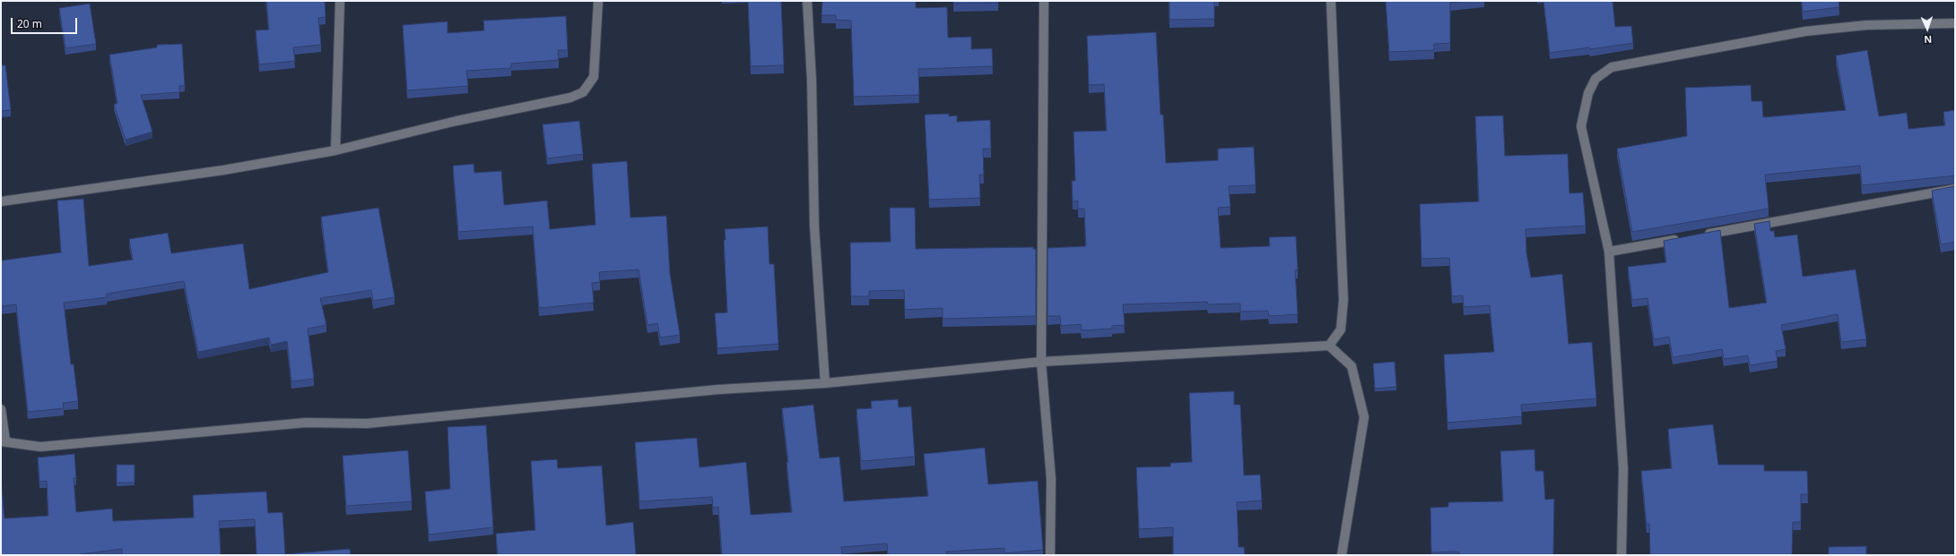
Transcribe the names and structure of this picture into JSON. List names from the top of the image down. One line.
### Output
{"scale_bar":"20 m","north":"bottom"}
